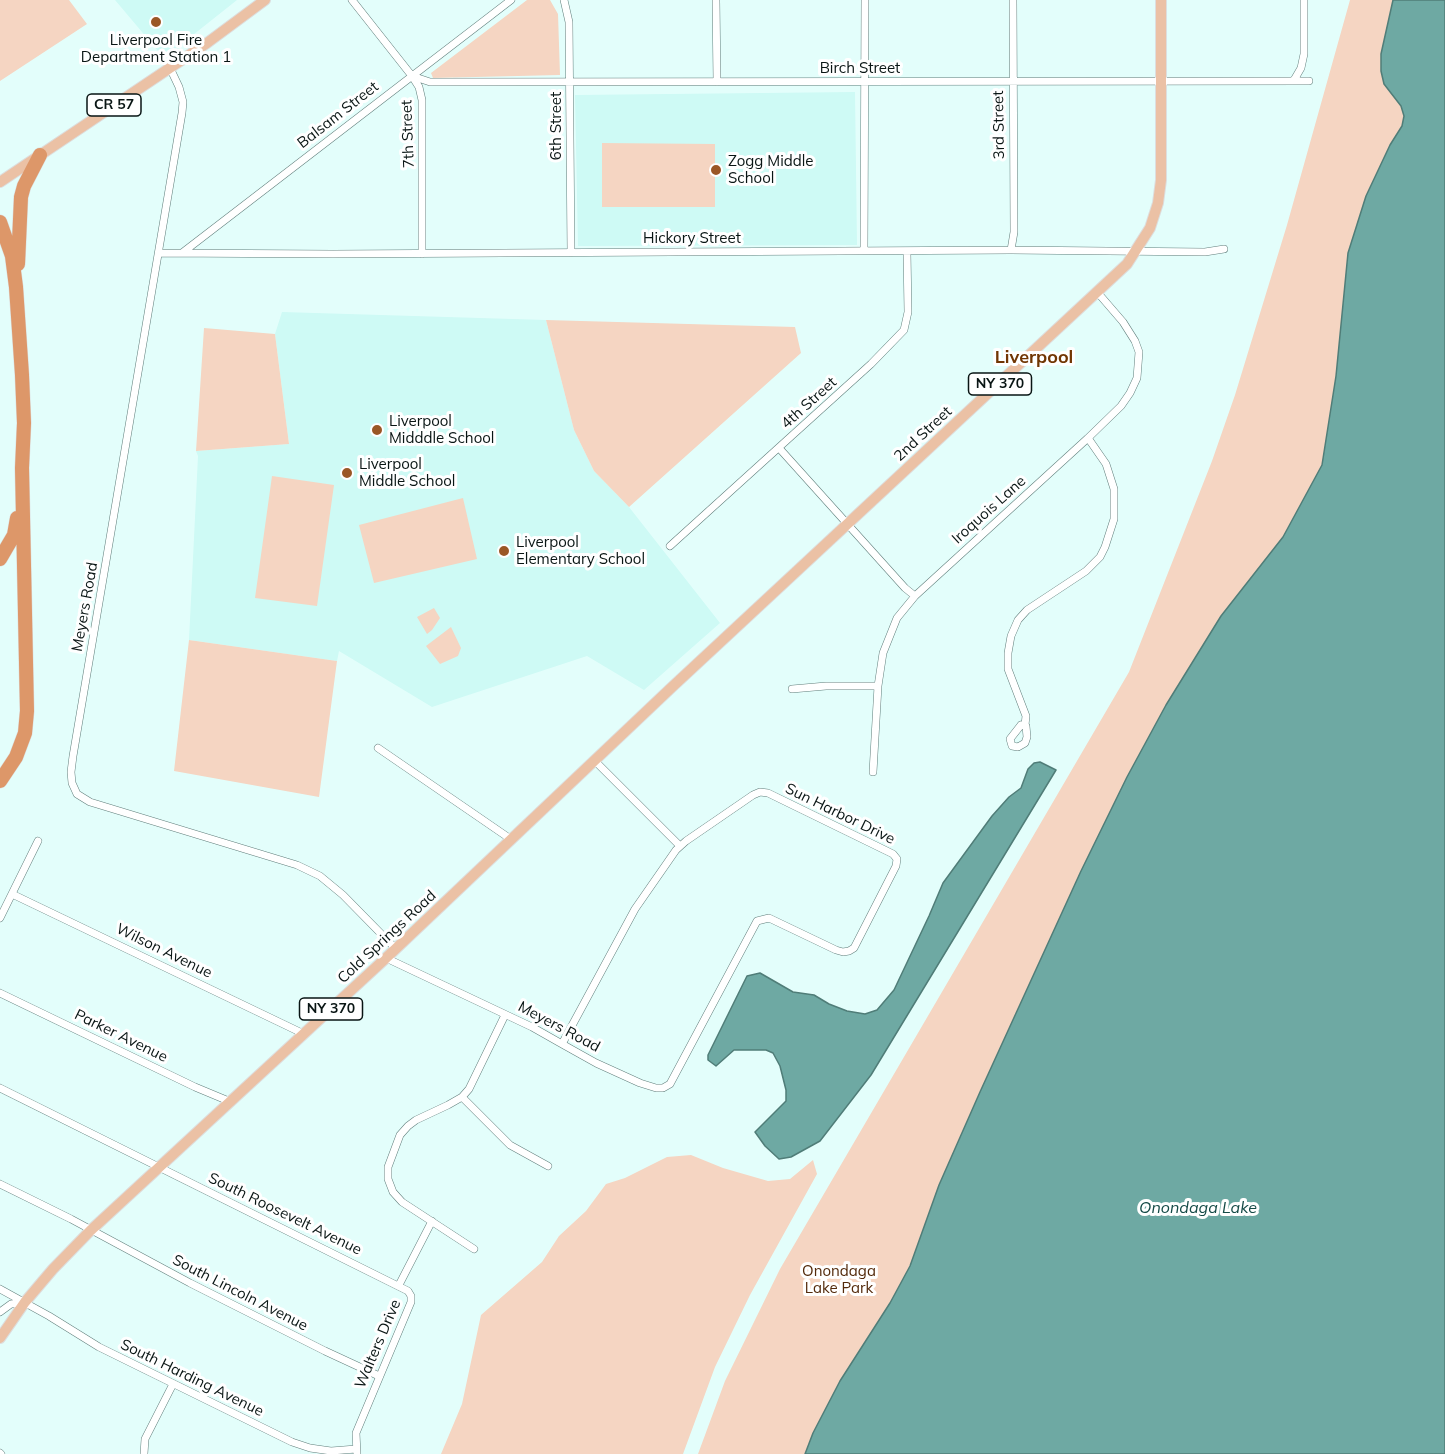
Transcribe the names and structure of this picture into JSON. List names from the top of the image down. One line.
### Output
{"streets":{"main road":["CR 57","NY 370","2nd Street","Cold Springs Road"],"street":["Birch Street","Balsam Street","3rd Street","6th Street","7th Street","Hickory Street","4th Street","Iroquois Lane","Meyers Road","Sun Harbor Drive","Wilson Avenue","Parker Avenue","South Roosevelt Avenue","South Lincoln Avenue","Walters Drive","South Harding Avenue"]},"crossings":[["Birch Street","Balsam Street"],["Birch Street","3rd Street"],["Birch Street","6th Street"],["Birch Street","7th Street"],["Birch Street","2nd Street"],["CR 57","Meyers Road"],["Balsam Street","7th Street"],["Balsam Street","Hickory Street"],["3rd Street","Hickory Street"],["6th Street","Hickory Street"],["7th Street","Hickory Street"],["Hickory Street","4th Street"],["Hickory Street","2nd Street"],["Hickory Street","Meyers Road"],["2nd Street","Iroquois Lane"],["2nd Street","Cold Springs Road"],["Meyers Road","Sun Harbor Drive"],["Meyers Road","Cold Springs Road"],["Cold Springs Road","Wilson Avenue"],["Cold Springs Road","Parker Avenue"],["Cold Springs Road","South Roosevelt Avenue"],["Cold Springs Road","South Lincoln Avenue"],["Cold Springs Road","South Harding Avenue"],["South Roosevelt Avenue","Walters Drive"],["South Lincoln Avenue","Walters Drive"],["Walters Drive","South Harding Avenue"]],"districts":["Liverpool"],"water":["Onondaga Lake"],"parks":["Onondaga Lake Park"],"places":["Liverpool Fire Department Station 1","Zogg Middle School","Liverpool Midddle School","Liverpool Middle School","Liverpool Elementary School"]}
